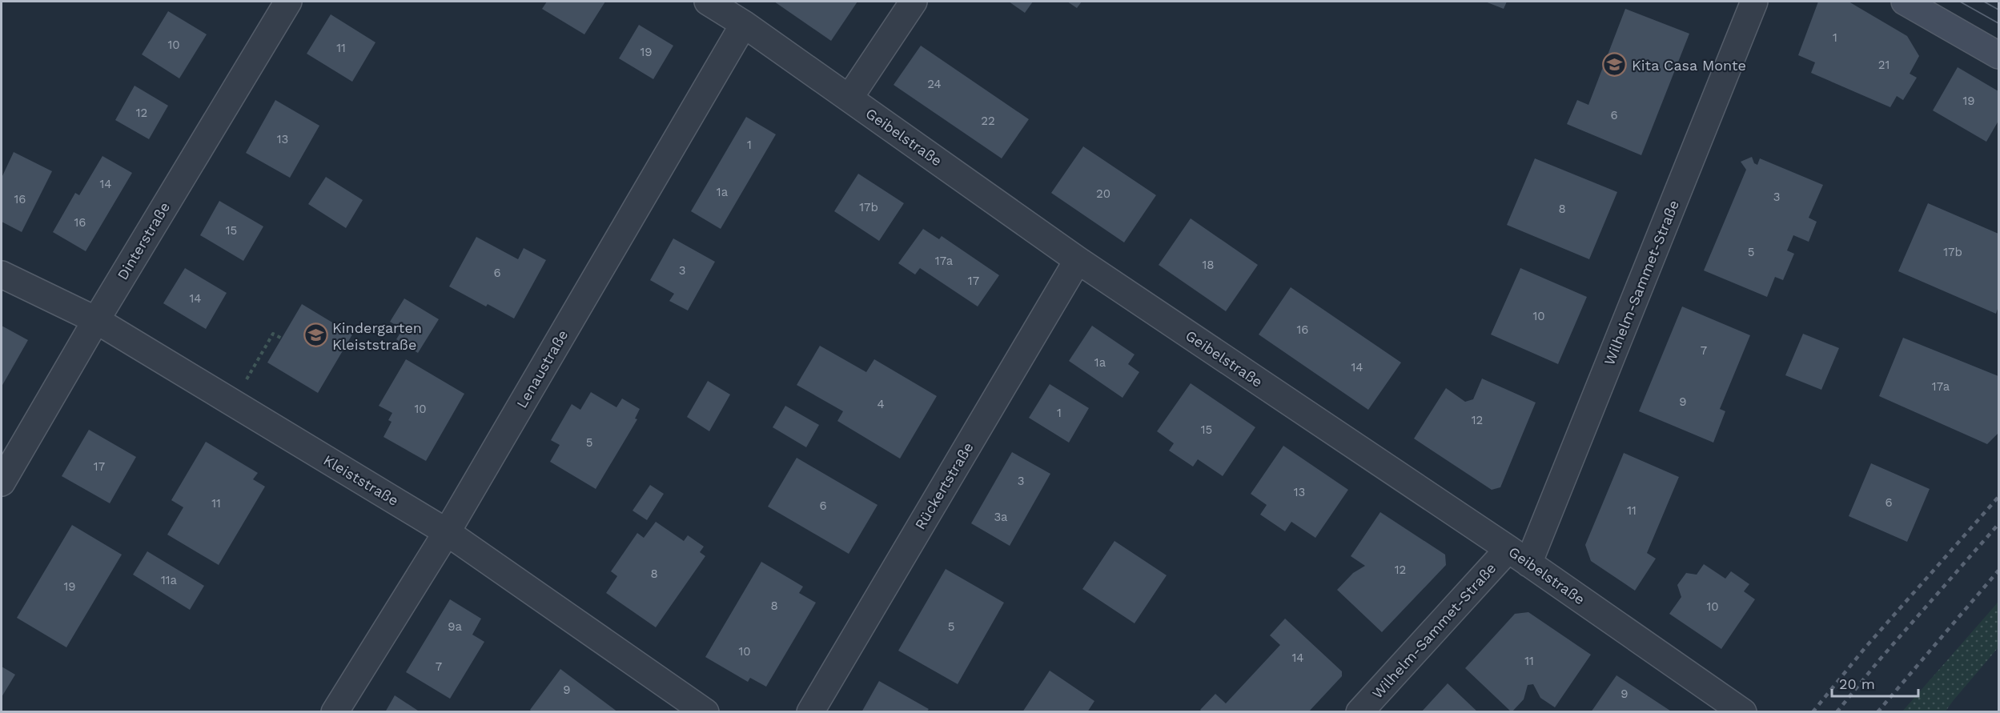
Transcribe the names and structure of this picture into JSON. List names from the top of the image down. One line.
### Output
{"streets":{"street":["Geibelstraße","Dinterstraße","Wilhelm-Sammet-Straße","Lenaustraße","Kleiststraße","Rückertstraße"]},"crossings":[["Geibelstraße","Wilhelm-Sammet-Straße"],["Geibelstraße","Lenaustraße"],["Geibelstraße","Rückertstraße"],["Dinterstraße","Kleiststraße"],["Lenaustraße","Kleiststraße"]],"places":{"school or university":["Kita Casa Monte","Kindergarten Kleiststraße"]},"house_numbers":["1","10","11","19","21","24","19","12","6","22","13","1","14","1a","20","3","16","17b","8","16","15","5","17b","17a","18","3","6","17","14","10","16","7","1a","14","17a","9","4","10","1","12","15","5","17","3","13","6","11","6","11","3a","12","8","11a","19","8","10","9a","5","10","14","11","7","9","9"],"scale_bar":"20 m"}
